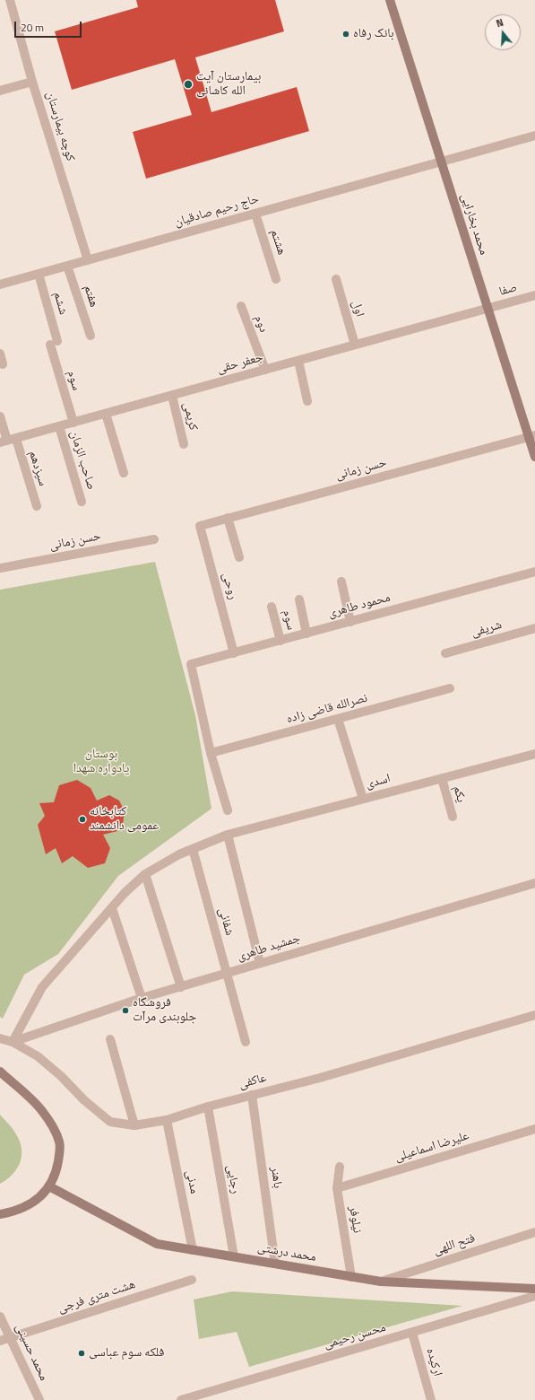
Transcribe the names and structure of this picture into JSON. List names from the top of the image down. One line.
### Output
{"streets":{"main road":["محمد بخارایی","محمد درشتی"],"street":["کوچه بیمارستان","حاج رحیم صادقیان","هشتم","صفا","هفتم","ششم","اول","دوم","جعفر حقی","سوم","کریمی","صاحب الزمان","سیزدهم","حسن زمانی","روحی","محمود طاهری","شریفی","نصرالله قاضی زاده","اسدی","یکم","شفائی","جمشید طاهری","عاکفی","علیرضا اسماعیلی","باهنر","رجایی","مدنی","نیلوفر","فتح اللهی","هشت متری فرجی","محسن رحیمی","محمد حسینی","ارکیده"]},"crossings":[["کوچه بیمارستان","حاج رحیم صادقیان"],["حاج رحیم صادقیان","محمد بخارایی"],["حاج رحیم صادقیان","هشتم"],["حاج رحیم صادقیان","هفتم"],["حاج رحیم صادقیان","ششم"],["محمد بخارایی","صفا"],["محمد بخارایی","جعفر حقی"],["محمد بخارایی","حسن زمانی"],["صفا","جعفر حقی"],["ششم","سوم"],["اول","جعفر حقی"],["دوم","جعفر حقی"],["جعفر حقی","سوم"],["جعفر حقی","کریمی"],["جعفر حقی","صاحب الزمان"],["جعفر حقی","سیزدهم"],["سوم","محمود طاهری"],["حسن زمانی","روحی"],["روحی","محمود طاهری"],["محمود طاهری","نصرالله قاضی زاده"],["اسدی","یکم"],["اسدی","شفائی"],["اسدی","جمشید طاهری"],["اسدی","عاکفی"],["شفائی","جمشید طاهری"],["جمشید طاهری","عاکفی"],["عاکفی","باهنر"],["عاکفی","رجایی"],["عاکفی","مدنی"],["علیرضا اسماعیلی","نیلوفر"],["باهنر","محمد درشتی"],["رجایی","محمد درشتی"],["مدنی","محمد درشتی"],["نیلوفر","محمد درشتی"],["فتح اللهی","محمد درشتی"],["هشت متری فرجی","محمد حسینی"],["محسن رحیمی","ارکیده"]],"parks":["بوستان یادواره شهدا"],"places":["بانک رفاه","بیمارستان آیت الله کاشانی","کتابخانه عمومی دانشمند","فروشگاه جلوبندی مرآت","فلکه سوم عباسی"],"scale_bar":"20 m","north":"top"}
